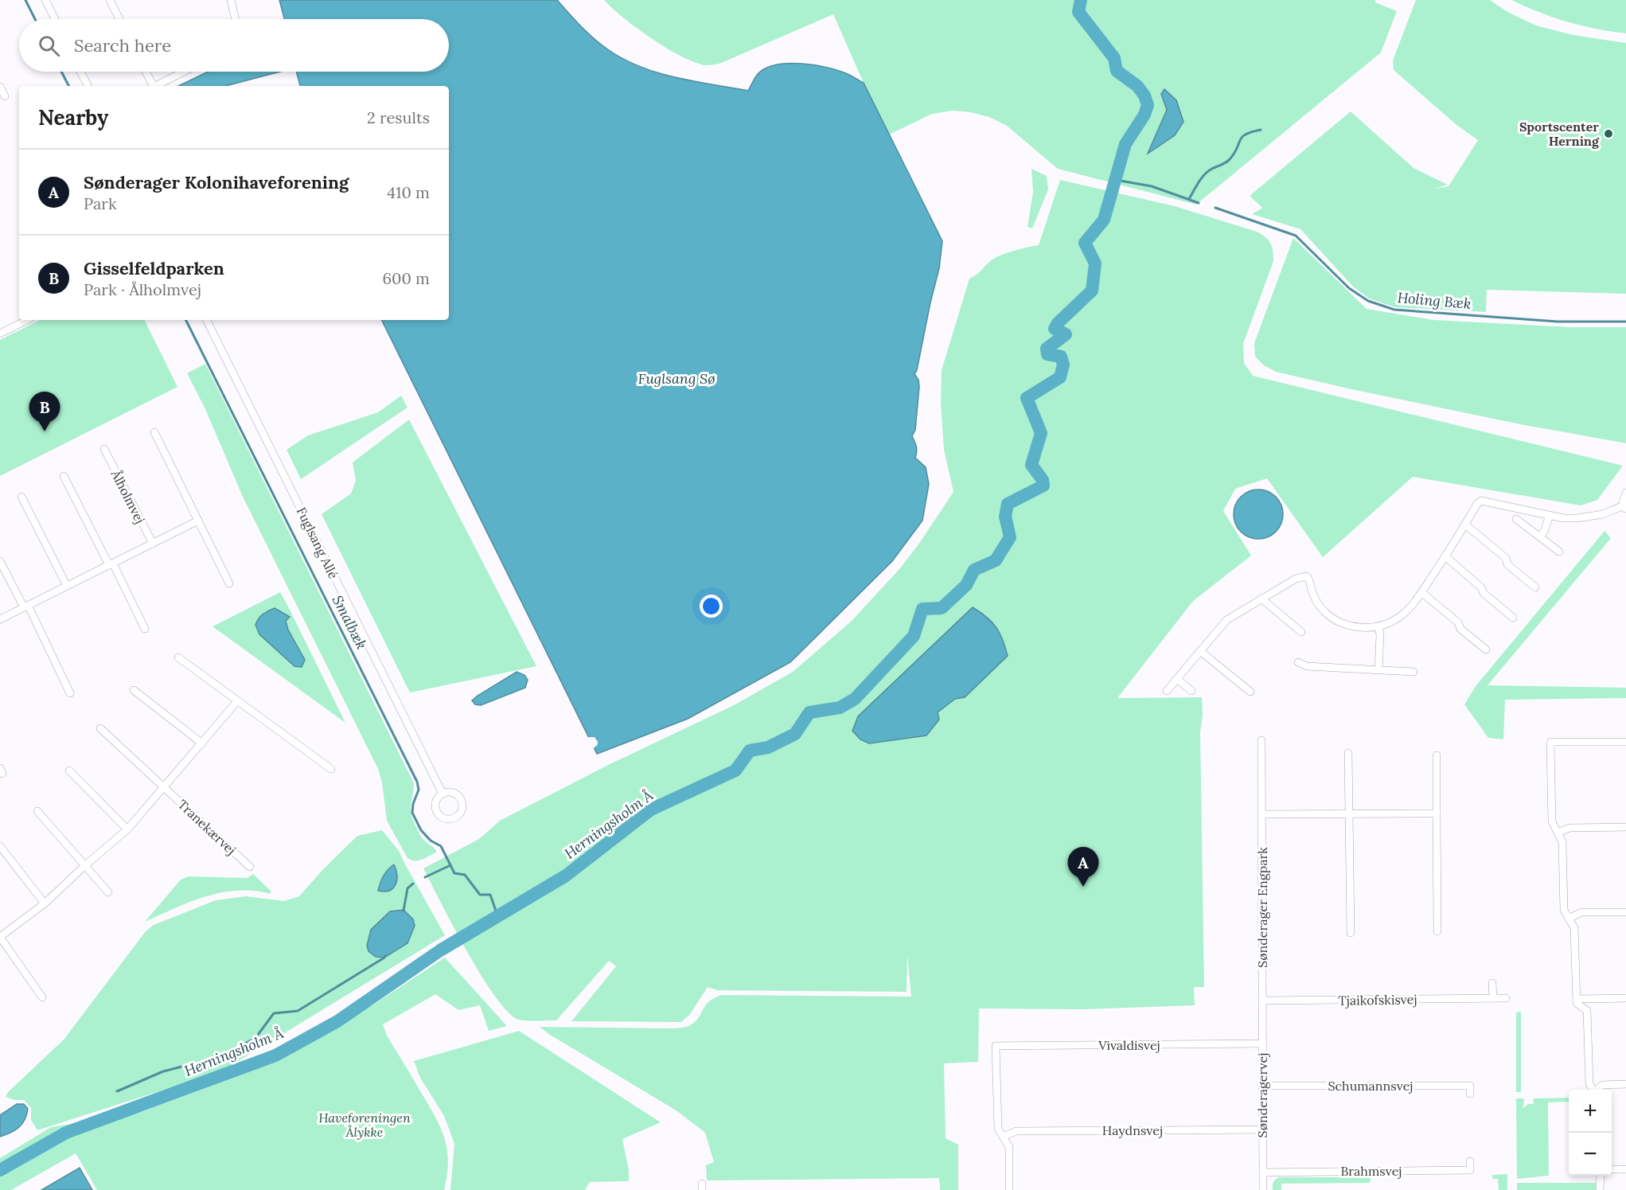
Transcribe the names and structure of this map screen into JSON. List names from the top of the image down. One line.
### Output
{"streets":{"street":["Ålholmvej","Fuglsang Allé","Tranekærvej","Sønderager Engpark","Tjaikofskisvej","Vivaldisvej","Schumannsvej","Sønderagervej","Haydnsvej","Brahmsvej"]},"crossings":[["Sønderager Engpark","Tjaikofskisvej"],["Sønderager Engpark","Sønderagervej"],["Tjaikofskisvej","Sønderagervej"],["Vivaldisvej","Sønderagervej"],["Vivaldisvej","Haydnsvej"],["Schumannsvej","Sønderagervej"],["Sønderagervej","Haydnsvej"],["Sønderagervej","Brahmsvej"]],"water":["Holing Bæk","Fuglsang Sø","Smalbæk","Herningsholm Å"],"parks":["Haveforeningen Ålykke"],"places":["Sportscenter Herning"],"page":{"search":"Search here","heading":["Nearby","2 results"],"list":[{"mark":"A","name":"Sønderager Kolonihaveforening","note":"Park","value":"410 m"},{"mark":"B","name":"Gisselfeldparken","note":"Park · Ålholmvej","value":"600 m"}],"pins":["B","A"],"map_buttons":["+","−"]}}
